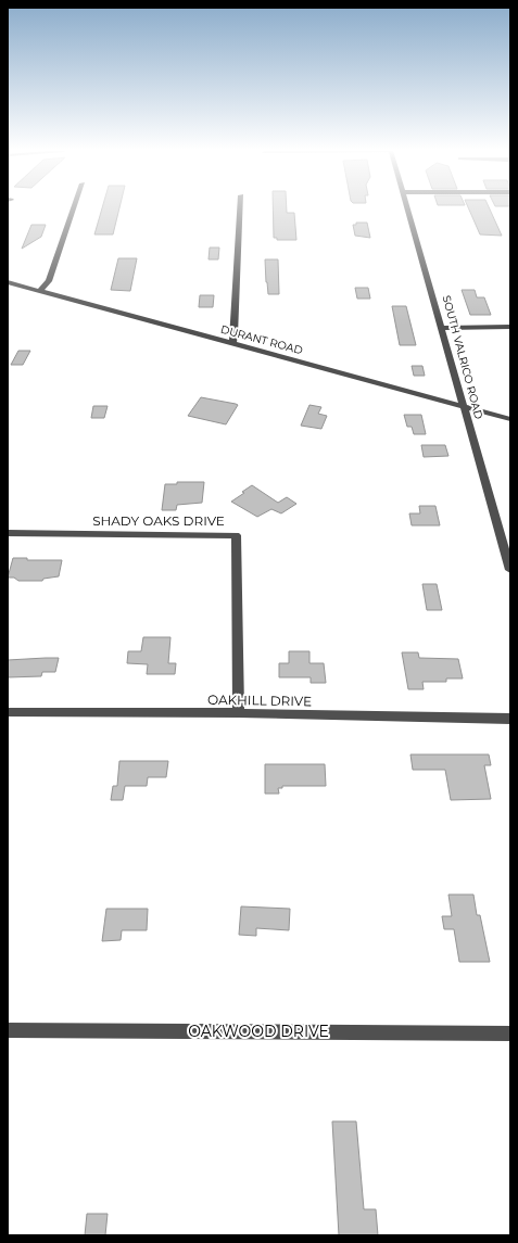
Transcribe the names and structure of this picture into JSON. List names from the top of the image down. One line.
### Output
{"streets":{"street":["DURANT ROAD","SOUTH VALRICO ROAD","SHADY OAKS DRIVE","OAKHILL DRIVE","OAKWOOD DRIVE"]},"crossings":[["DURANT ROAD","SOUTH VALRICO ROAD"],["SHADY OAKS DRIVE","OAKHILL DRIVE"]]}
